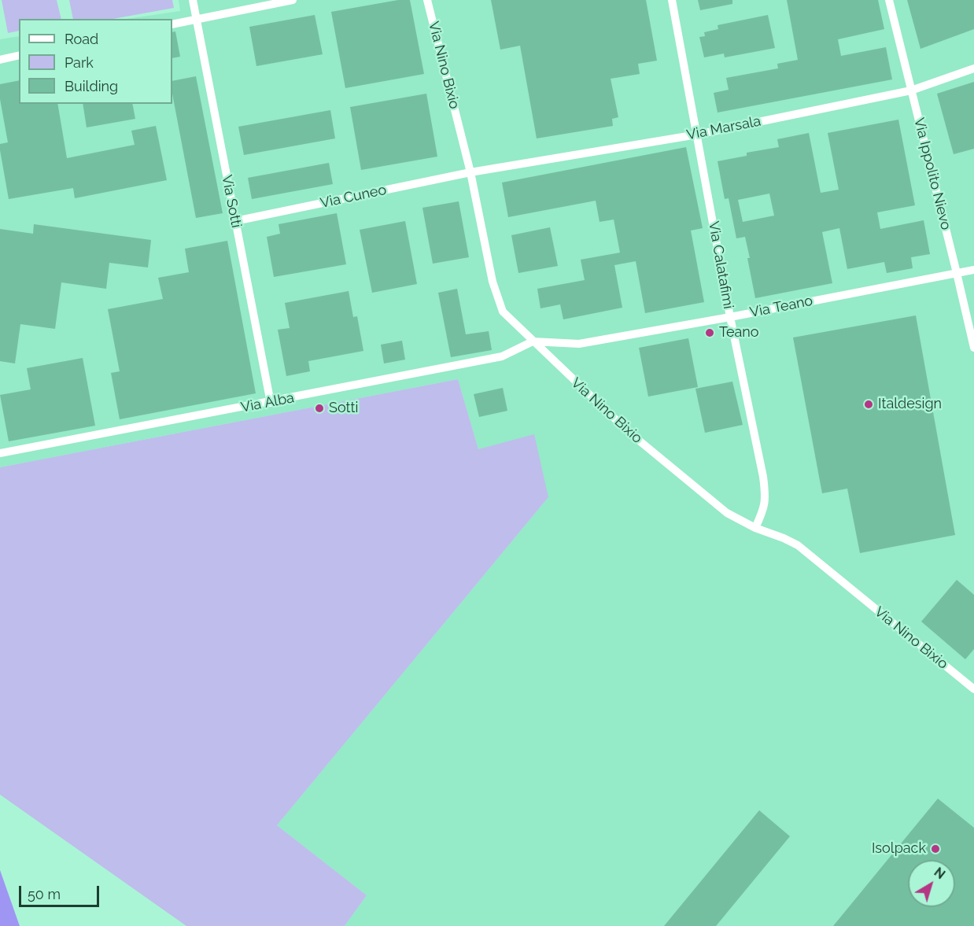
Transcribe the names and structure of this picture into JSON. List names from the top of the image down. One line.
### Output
{"streets":{"street":["Via Nino Bixio","Via Marsala","Via Ippolito Nievo","Via Cuneo","Via Sotti","Via Calatafimi","Via Teano","Via Alba"]},"crossings":[["Via Nino Bixio","Via Marsala"],["Via Nino Bixio","Via Cuneo"],["Via Nino Bixio","Via Calatafimi"],["Via Nino Bixio","Via Teano"],["Via Nino Bixio","Via Alba"],["Via Marsala","Via Ippolito Nievo"],["Via Marsala","Via Cuneo"],["Via Marsala","Via Calatafimi"],["Via Ippolito Nievo","Via Teano"],["Via Cuneo","Via Sotti"],["Via Sotti","Via Alba"],["Via Calatafimi","Via Teano"],["Via Teano","Via Alba"]],"places":["Teano","Italdesign","Sotti","Isolpack"],"legend":["Road","Park","Building"],"scale_bar":"50 m","north":"top right"}
